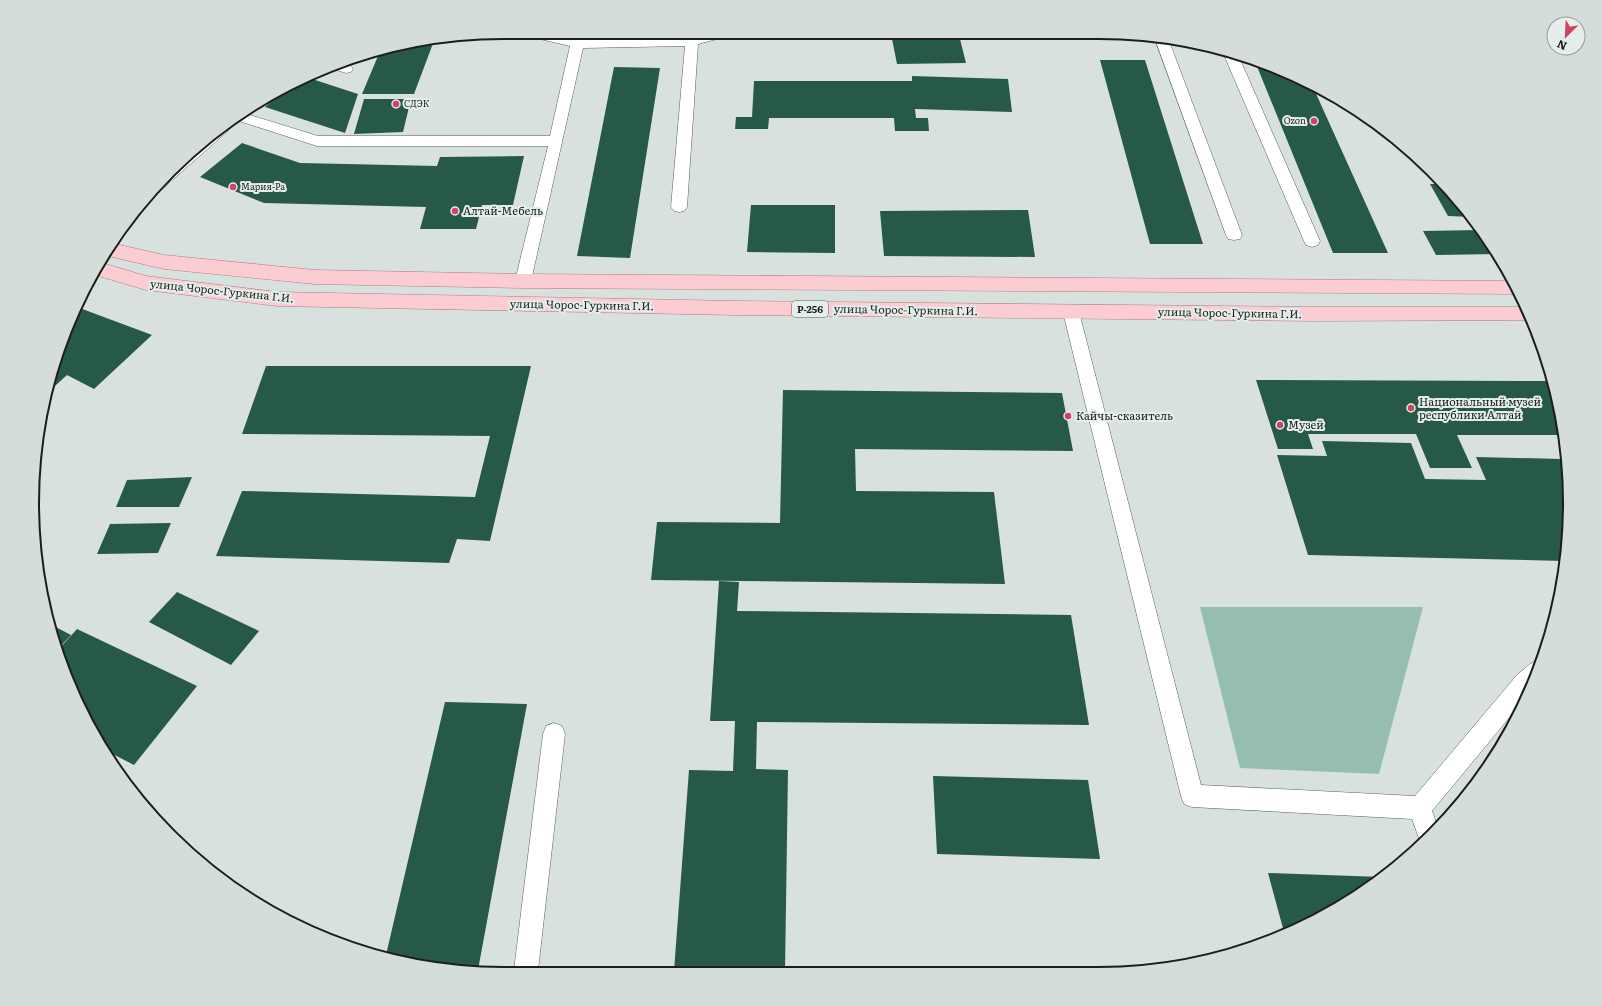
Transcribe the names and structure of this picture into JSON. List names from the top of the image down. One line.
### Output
{"streets":{"main road":["улица Чорос-Гуркина Г.И.","Р-256"]},"places":["СДЭК","Ozon","Мария-Ра","Алтай-Мебель","Национальный музей республики Алтай","Кайчы-сказитель","Музей"],"north":"bottom left"}
